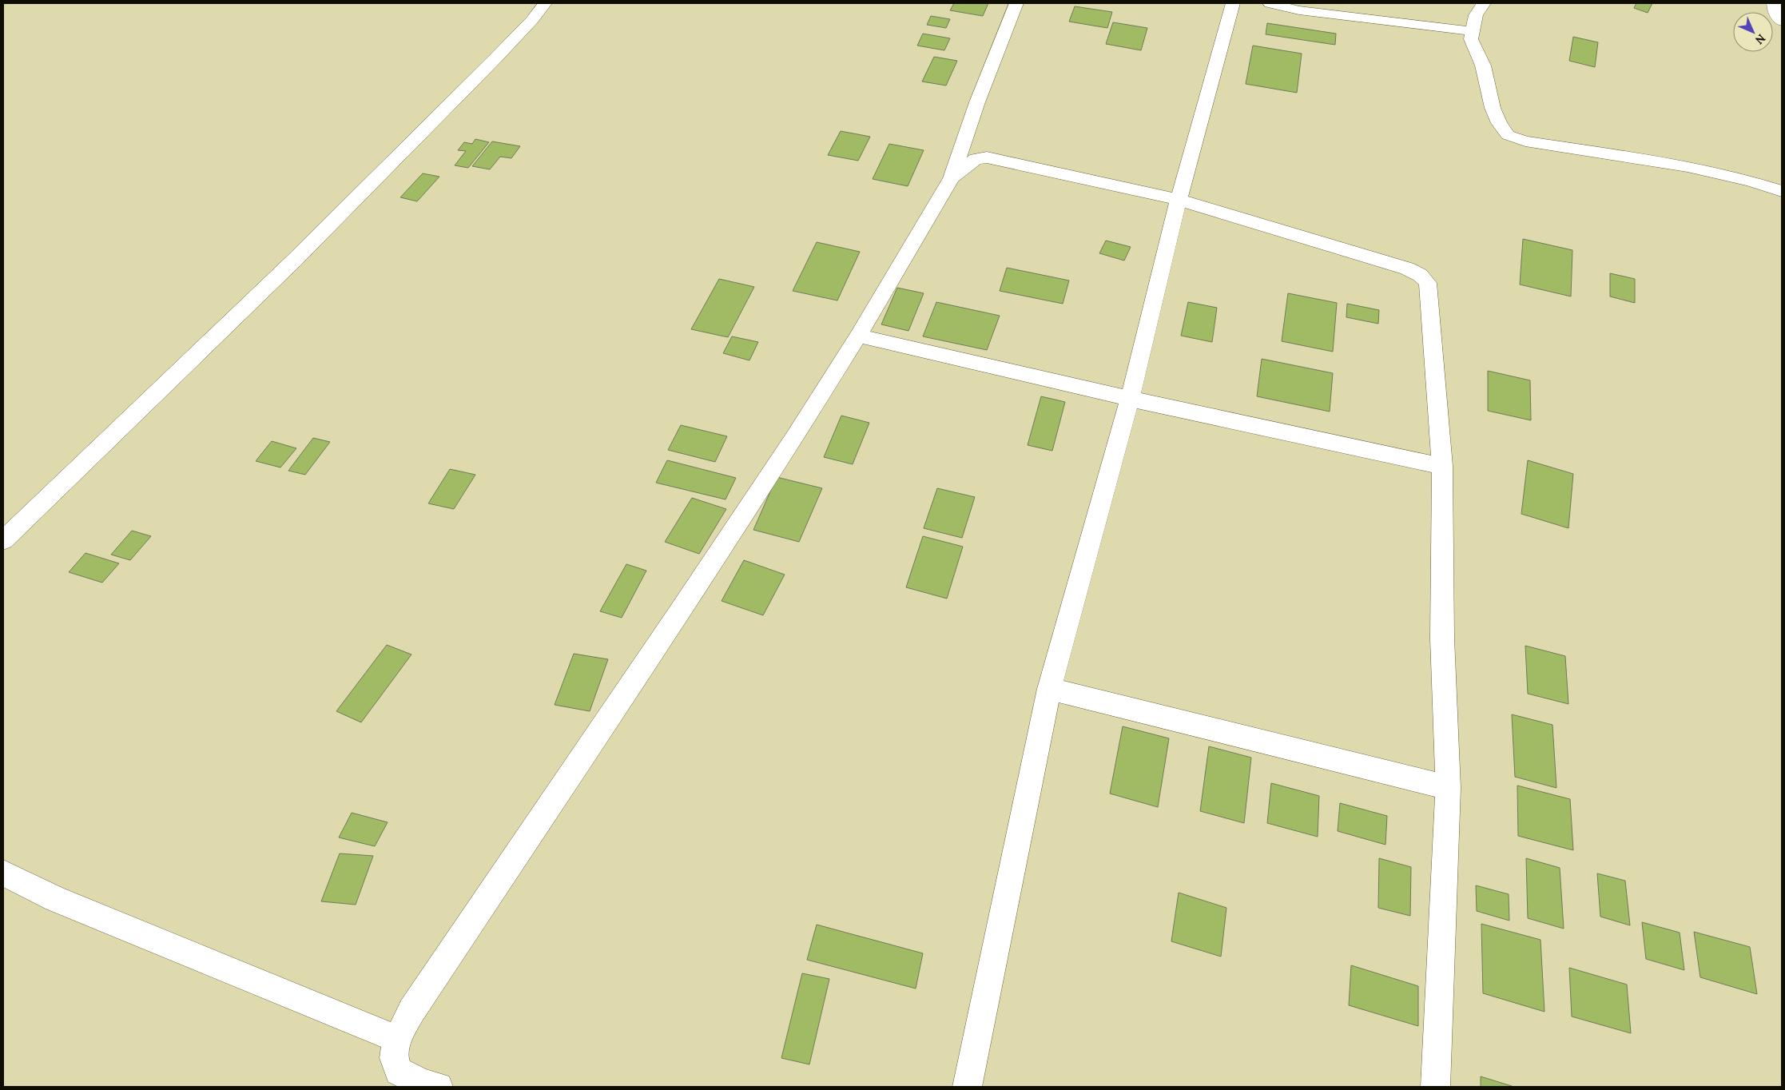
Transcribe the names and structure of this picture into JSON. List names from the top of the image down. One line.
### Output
{"north":"bottom right"}
